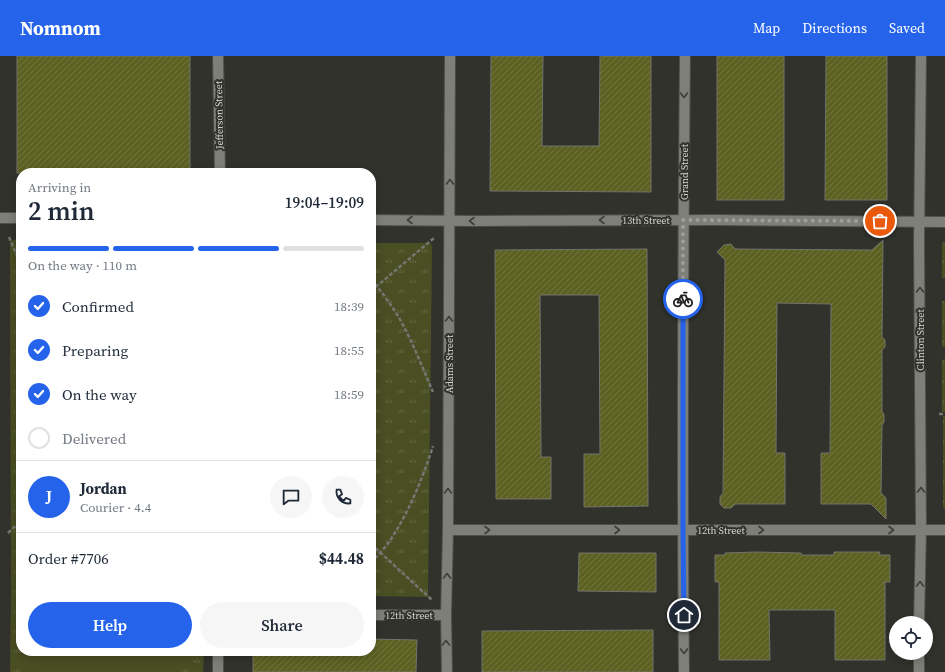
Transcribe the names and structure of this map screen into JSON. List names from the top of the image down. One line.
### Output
{"streets":{"street":["Jefferson Street","Grand Street","13th Street","Clinton Street","Adams Street","12th Street"]},"crossings":[["Grand Street","13th Street"],["Grand Street","12th Street"],["13th Street","Clinton Street"],["13th Street","Adams Street"],["Clinton Street","12th Street"],["Adams Street","12th Street"]],"one_way":["Grand Street","13th Street","Clinton Street","Adams Street","12th Street"],"page":{"header":"Nomnom","nav":["Map","Directions","Saved"],"heading":["2 min","Arriving in","19:04–19:09"],"panel":["Jordan","Courier · 4.4","Order #7706","$44.48"],"bar":"On the way · 110 m","list":[["Confirmed","18:39"],["Preparing","18:55"],["On the way","18:59"],"Delivered"],"round":"J","buttons":["Help","Share"]}}
